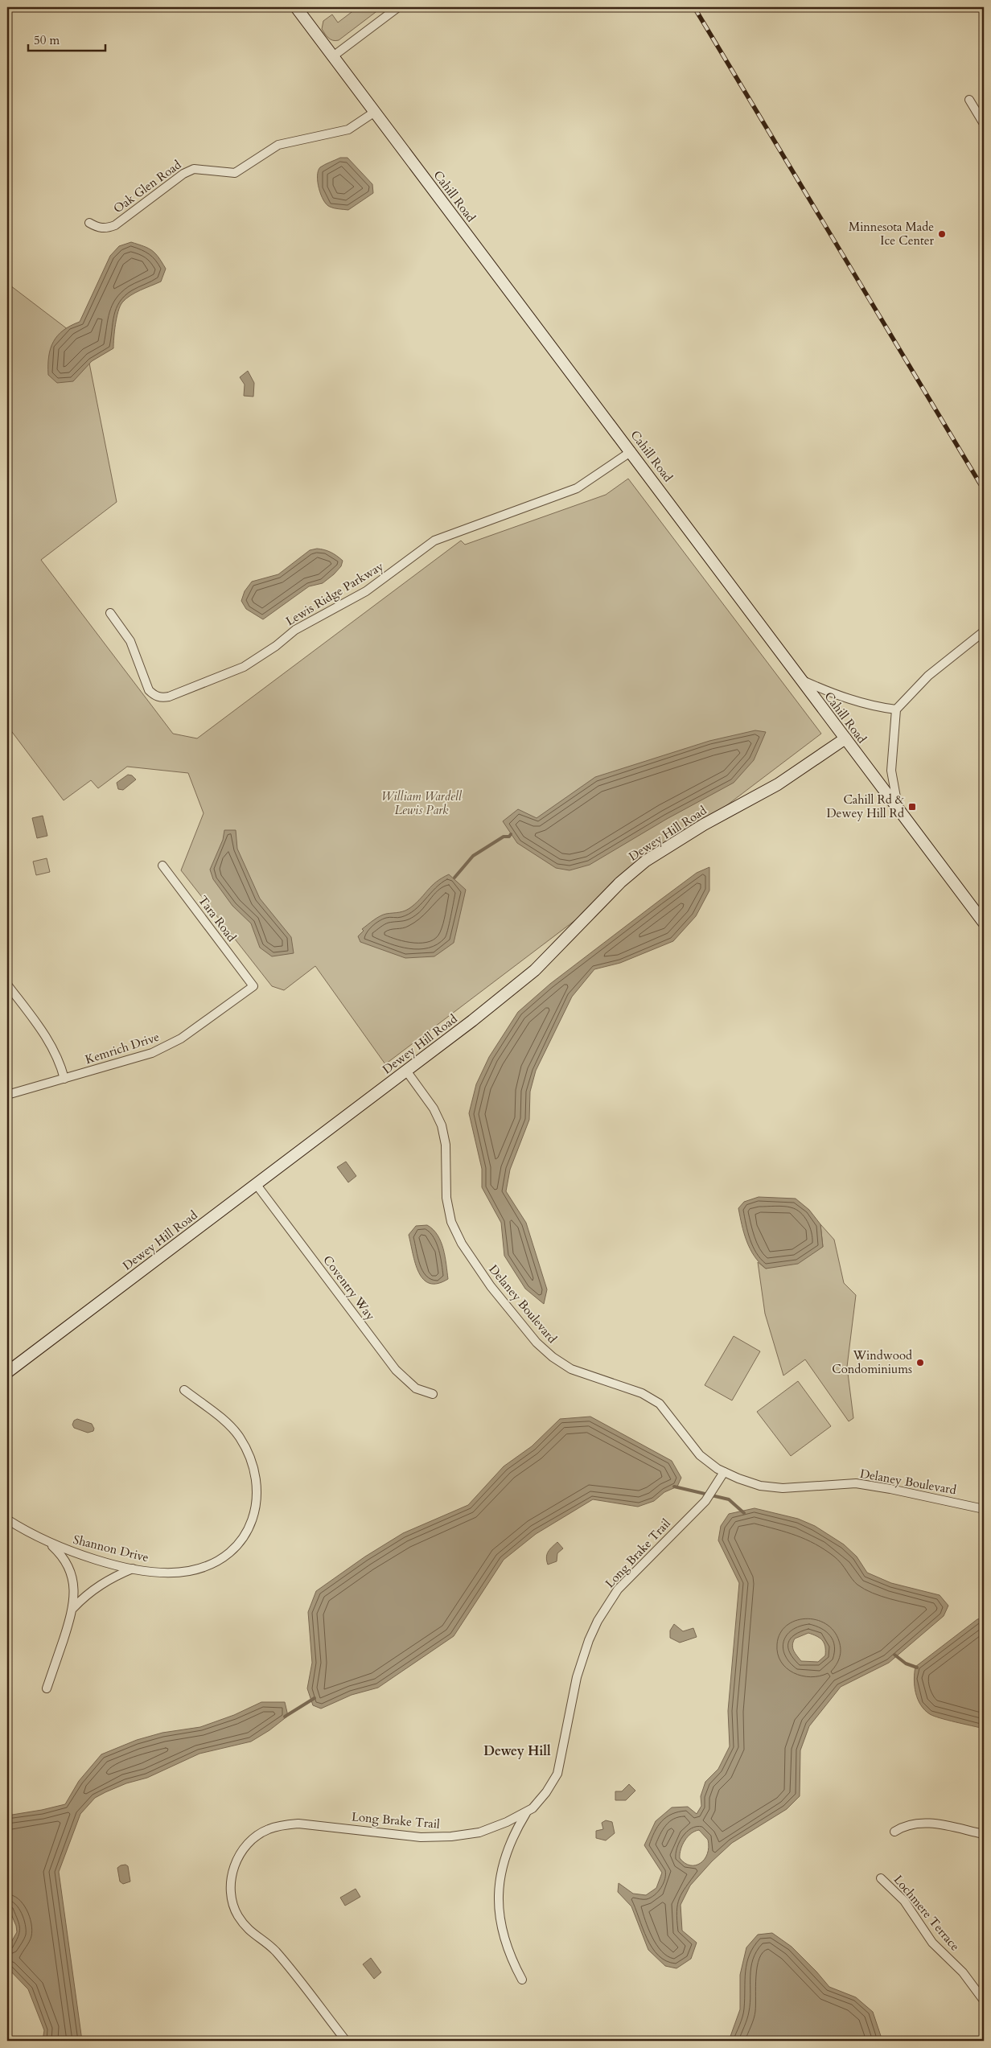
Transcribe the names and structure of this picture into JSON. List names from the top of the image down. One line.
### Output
{"streets":{"street":["Oak Glen Road","Cahill Road","Lewis Ridge Parkway","Dewey Hill Road","Tara Road","Kemrich Drive","Coventry Way","Delaney Boulevard","Shannon Drive","Long Brake Trail","Lochmere Terrace"]},"crossings":[["Oak Glen Road","Cahill Road"],["Cahill Road","Lewis Ridge Parkway"],["Cahill Road","Dewey Hill Road"],["Dewey Hill Road","Coventry Way"],["Dewey Hill Road","Delaney Boulevard"],["Tara Road","Kemrich Drive"],["Delaney Boulevard","Long Brake Trail"]],"districts":["Dewey Hill"],"parks":["William Wardell Lewis Park"],"places":{"other":["Minnesota Made Ice Center","Windwood Condominiums"],"transit":["Cahill Rd & Dewey Hill Rd"]},"scale_bar":"50 m"}
